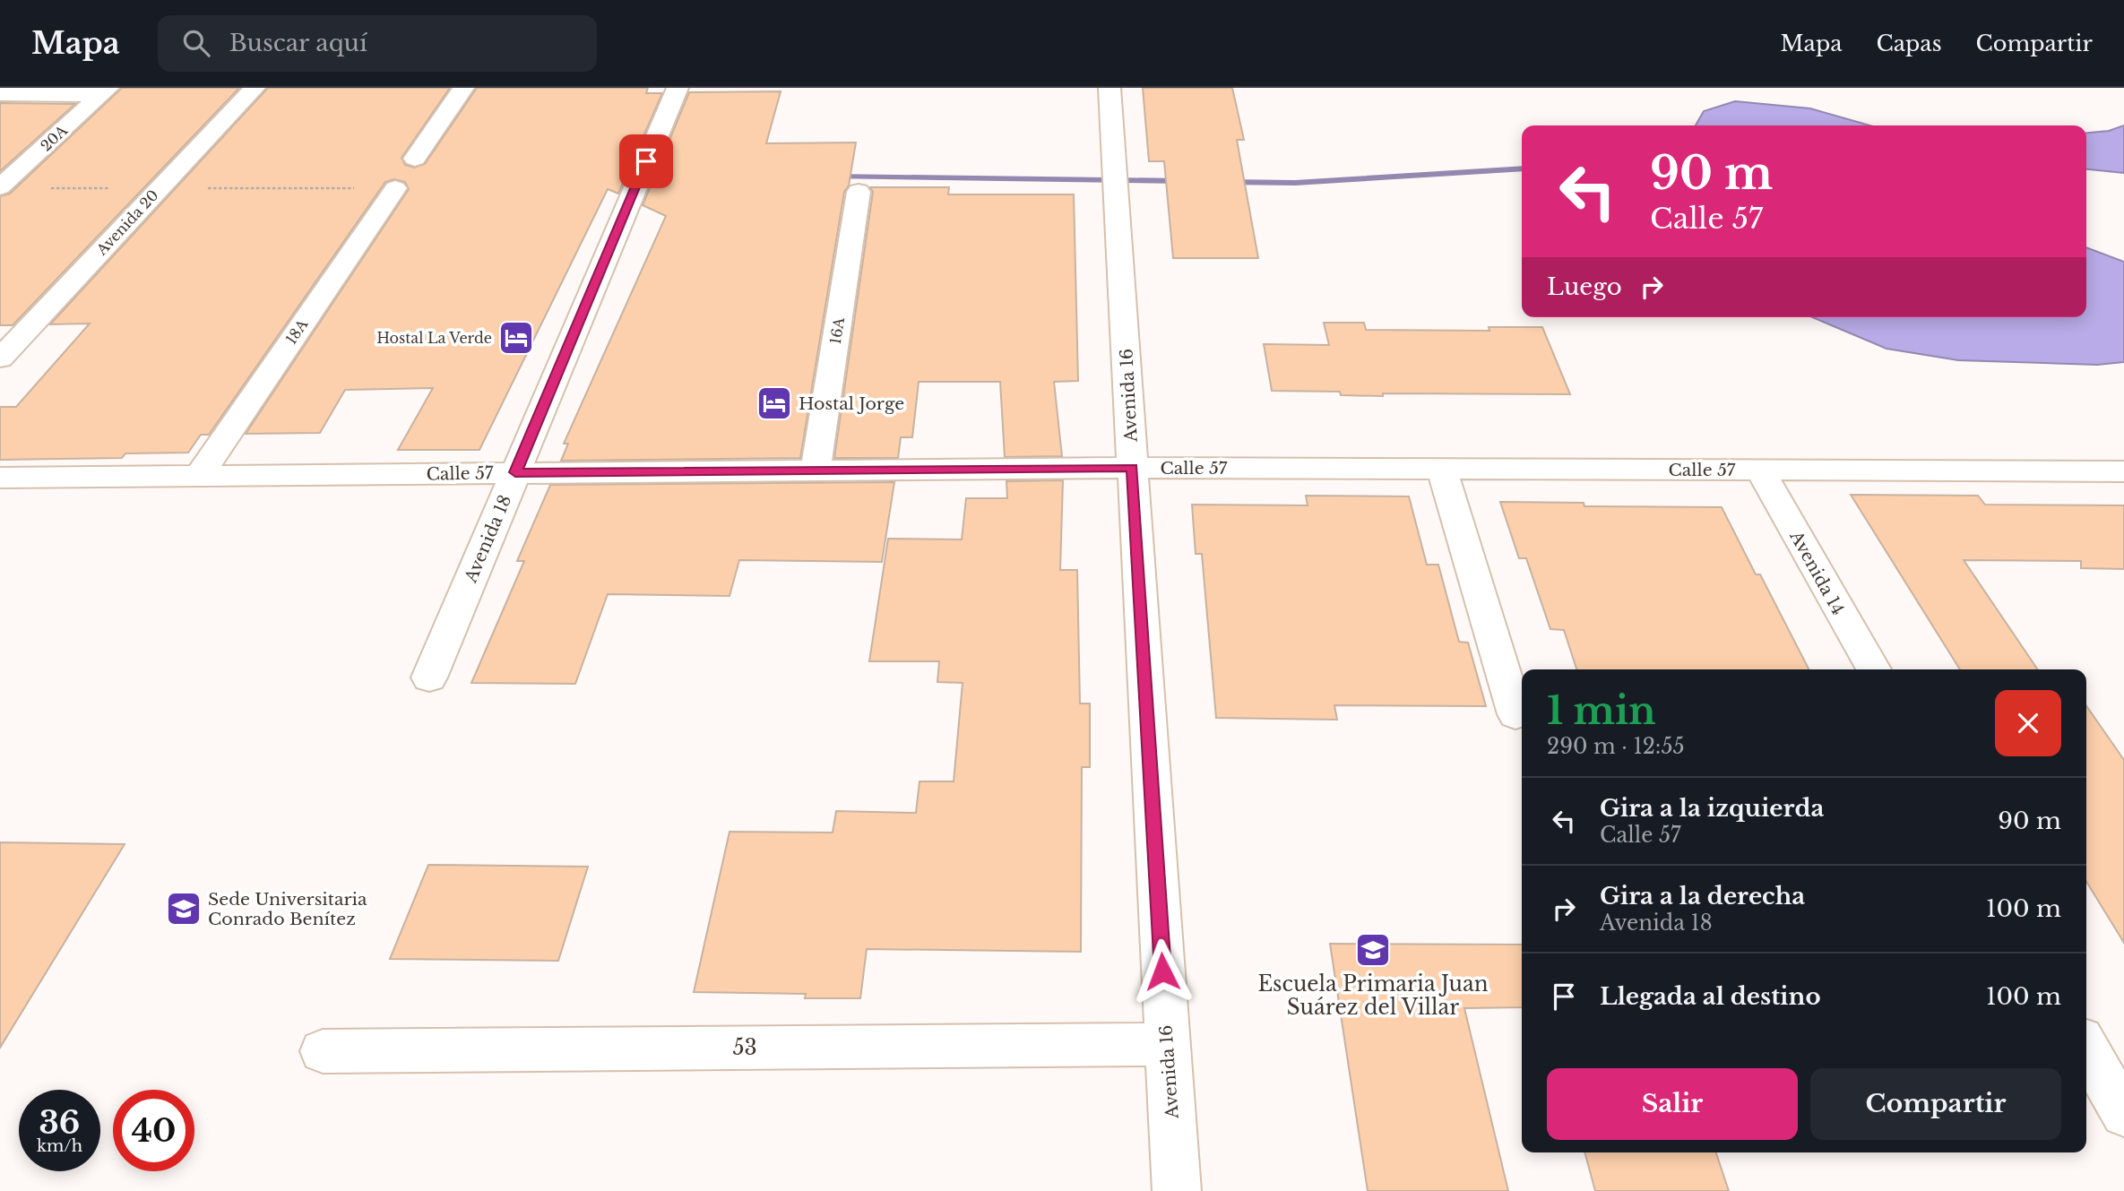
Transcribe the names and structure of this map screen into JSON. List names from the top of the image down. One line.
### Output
{"streets":{"street":["20A","Avenida 20","16A","18A","Avenida 16","Calle 57","Avenida 18","Avenida 14","53"]},"crossings":[["16A","Calle 57"],["18A","Calle 57"],["Avenida 16","Calle 57"],["Avenida 16","53"],["Calle 57","Avenida 18"],["Calle 57","Avenida 14"]],"places":{"hotel":["Hostal La Verde","Hostal Jorge"],"school or university":["Sede Universitaria Conrado Benítez","Escuela Primaria Juan Suárez del Villar"]},"page":{"header":"Mapa","search":"Buscar aquí","nav":["Mapa","Capas","Compartir"],"turn":["90 m","Calle 57"],"then":"Luego","heading":["1 min","290 m · 12:55"],"list":[{"name":"Gira a la izquierda","note":"Calle 57","value":"90 m"},{"name":"Gira a la derecha","note":"Avenida 18","value":"100 m"},{"name":"Llegada al destino","value":"100 m"}],"buttons":["Salir","Compartir"],"speed":"36 km/h","limit":"40"}}
